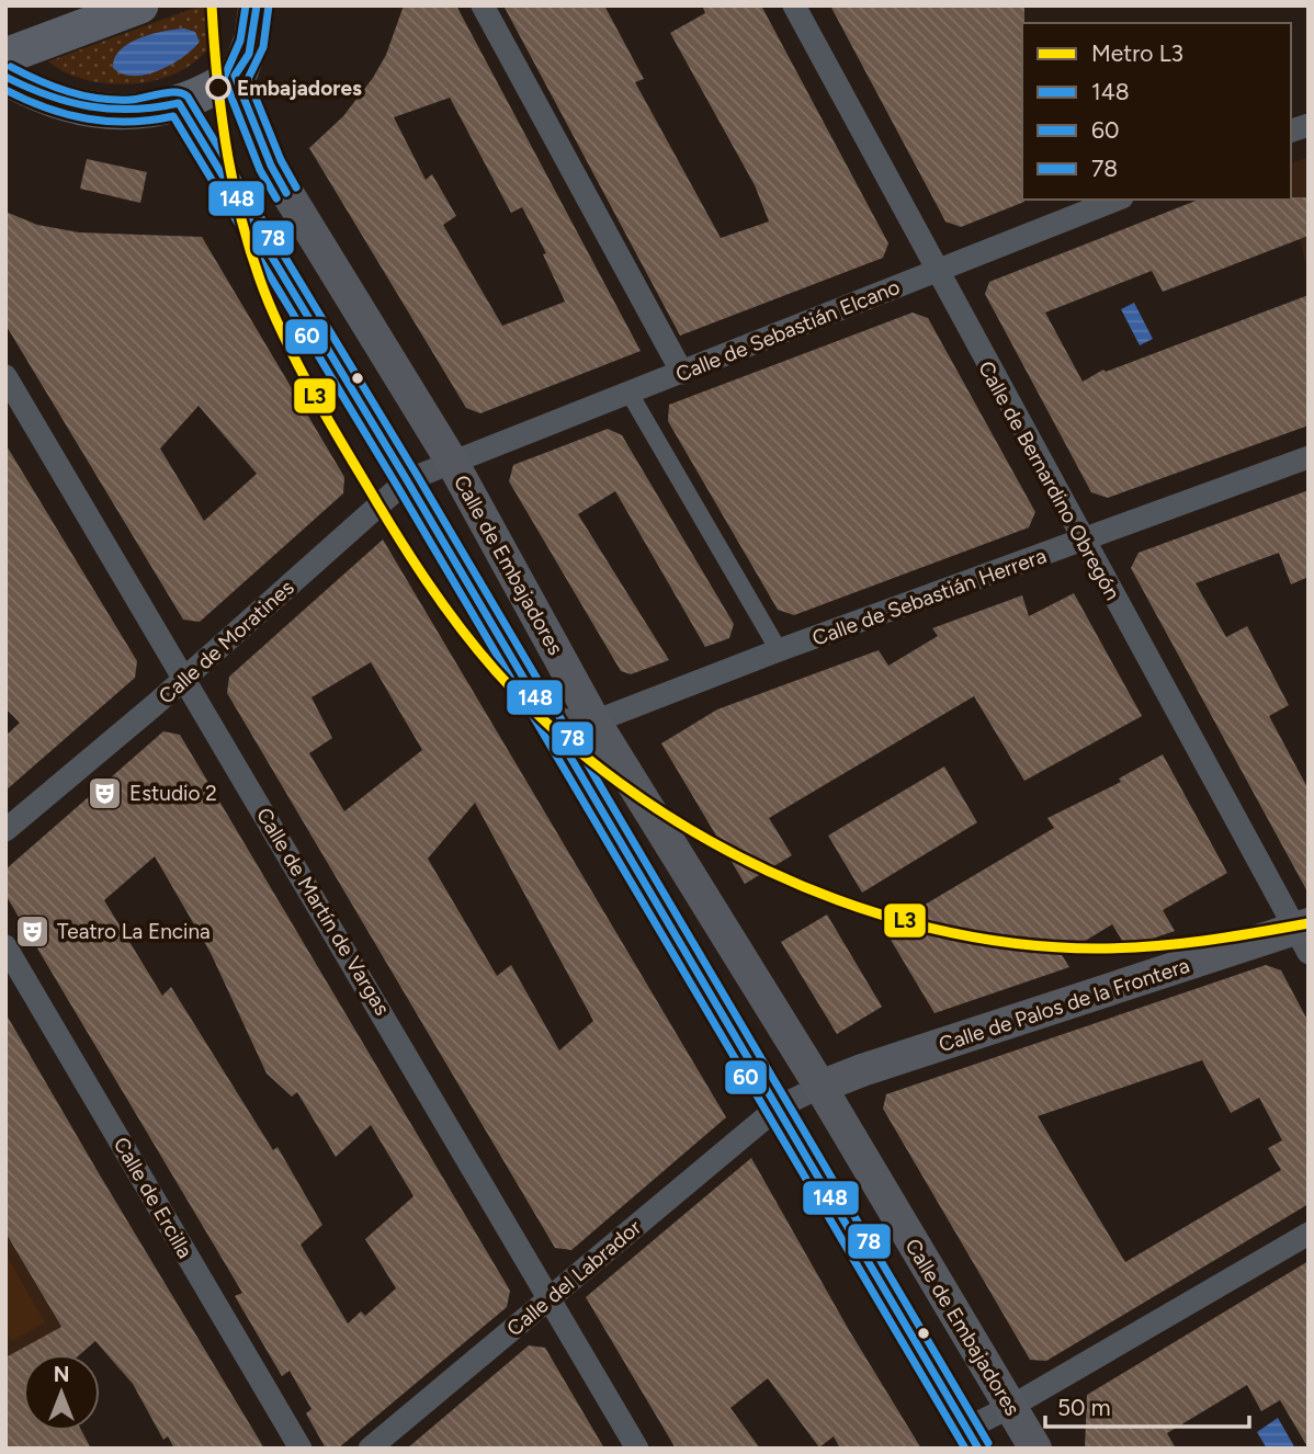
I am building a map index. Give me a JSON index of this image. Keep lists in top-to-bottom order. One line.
{"streets":{"main road":["Calle de Embajadores","Calle de Palos de la Frontera"],"street":["Calle de Sebastián Elcano","Calle de Bernardino Obregón","Calle de Sebastián Herrera","Calle de Moratines","Calle de Martín de Vargas","Calle de Ercilla","Calle del Labrador"]},"crossings":[["Calle de Sebastián Elcano","Calle de Bernardino Obregón"],["Calle de Sebastián Elcano","Calle de Embajadores"],["Calle de Sebastián Elcano","Calle de Moratines"],["Calle de Bernardino Obregón","Calle de Sebastián Herrera"],["Calle de Bernardino Obregón","Calle de Palos de la Frontera"],["Calle de Embajadores","Calle de Sebastián Herrera"],["Calle de Embajadores","Calle de Moratines"],["Calle de Embajadores","Calle de Palos de la Frontera"],["Calle de Embajadores","Calle del Labrador"],["Calle de Moratines","Calle de Martín de Vargas"],["Calle de Martín de Vargas","Calle del Labrador"]],"places":{"other":["Embajadores"],"theatre":["Estudio 2","Teatro La Encina"]},"lines":["metro line L3","transit line 148","transit line 60","transit line 78"],"legend":["Metro L3","148","60","78"],"scale_bar":"50 m","north":"top"}
